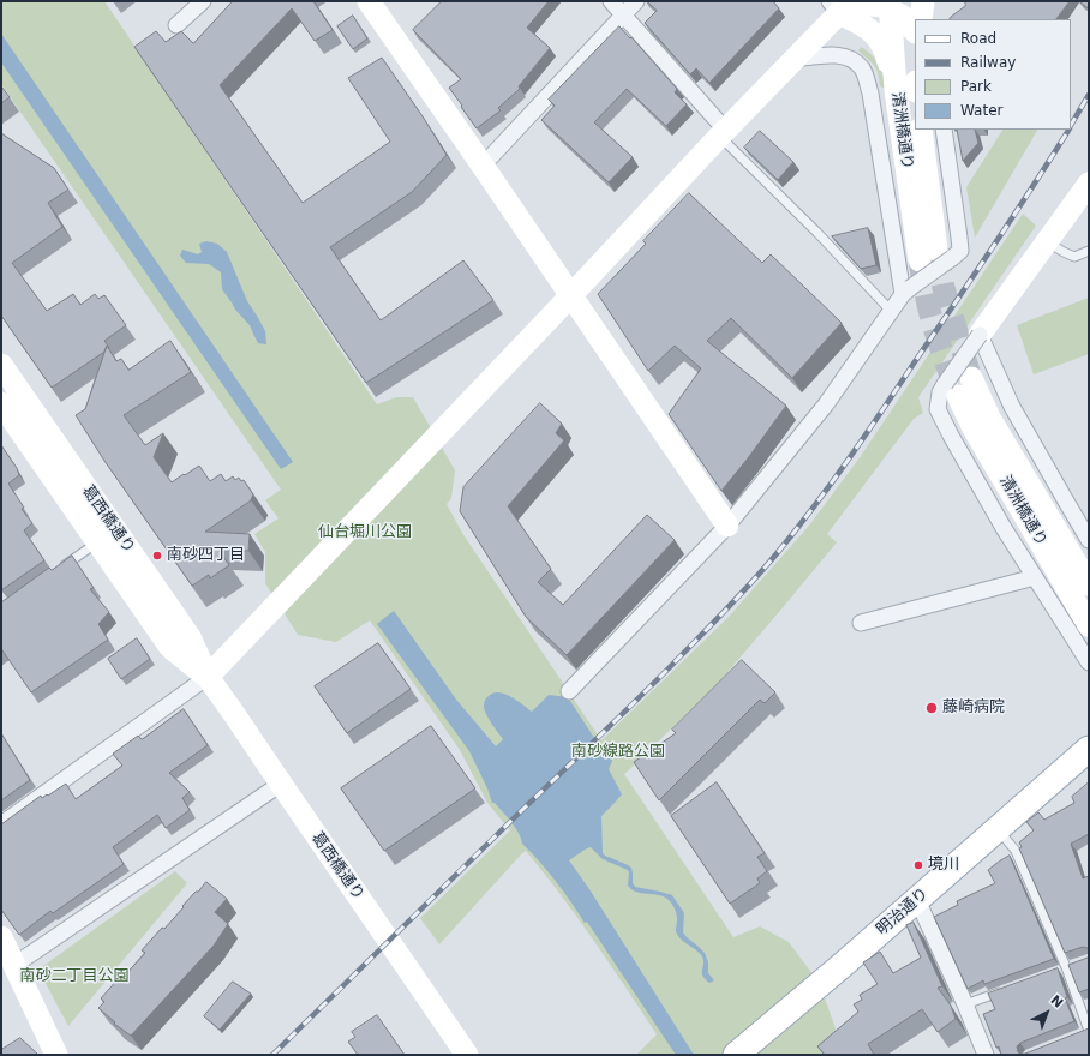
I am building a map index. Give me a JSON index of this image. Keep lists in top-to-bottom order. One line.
{"streets":{"main road":["清洲橋通り","葛西橋通り","明治通り"]},"parks":["仙台堀川公園","南砂線路公園","南砂二丁目公園"],"places":["南砂四丁目","藤崎病院","境川"],"legend":["Road","Railway","Park","Water"],"north":"top right"}
